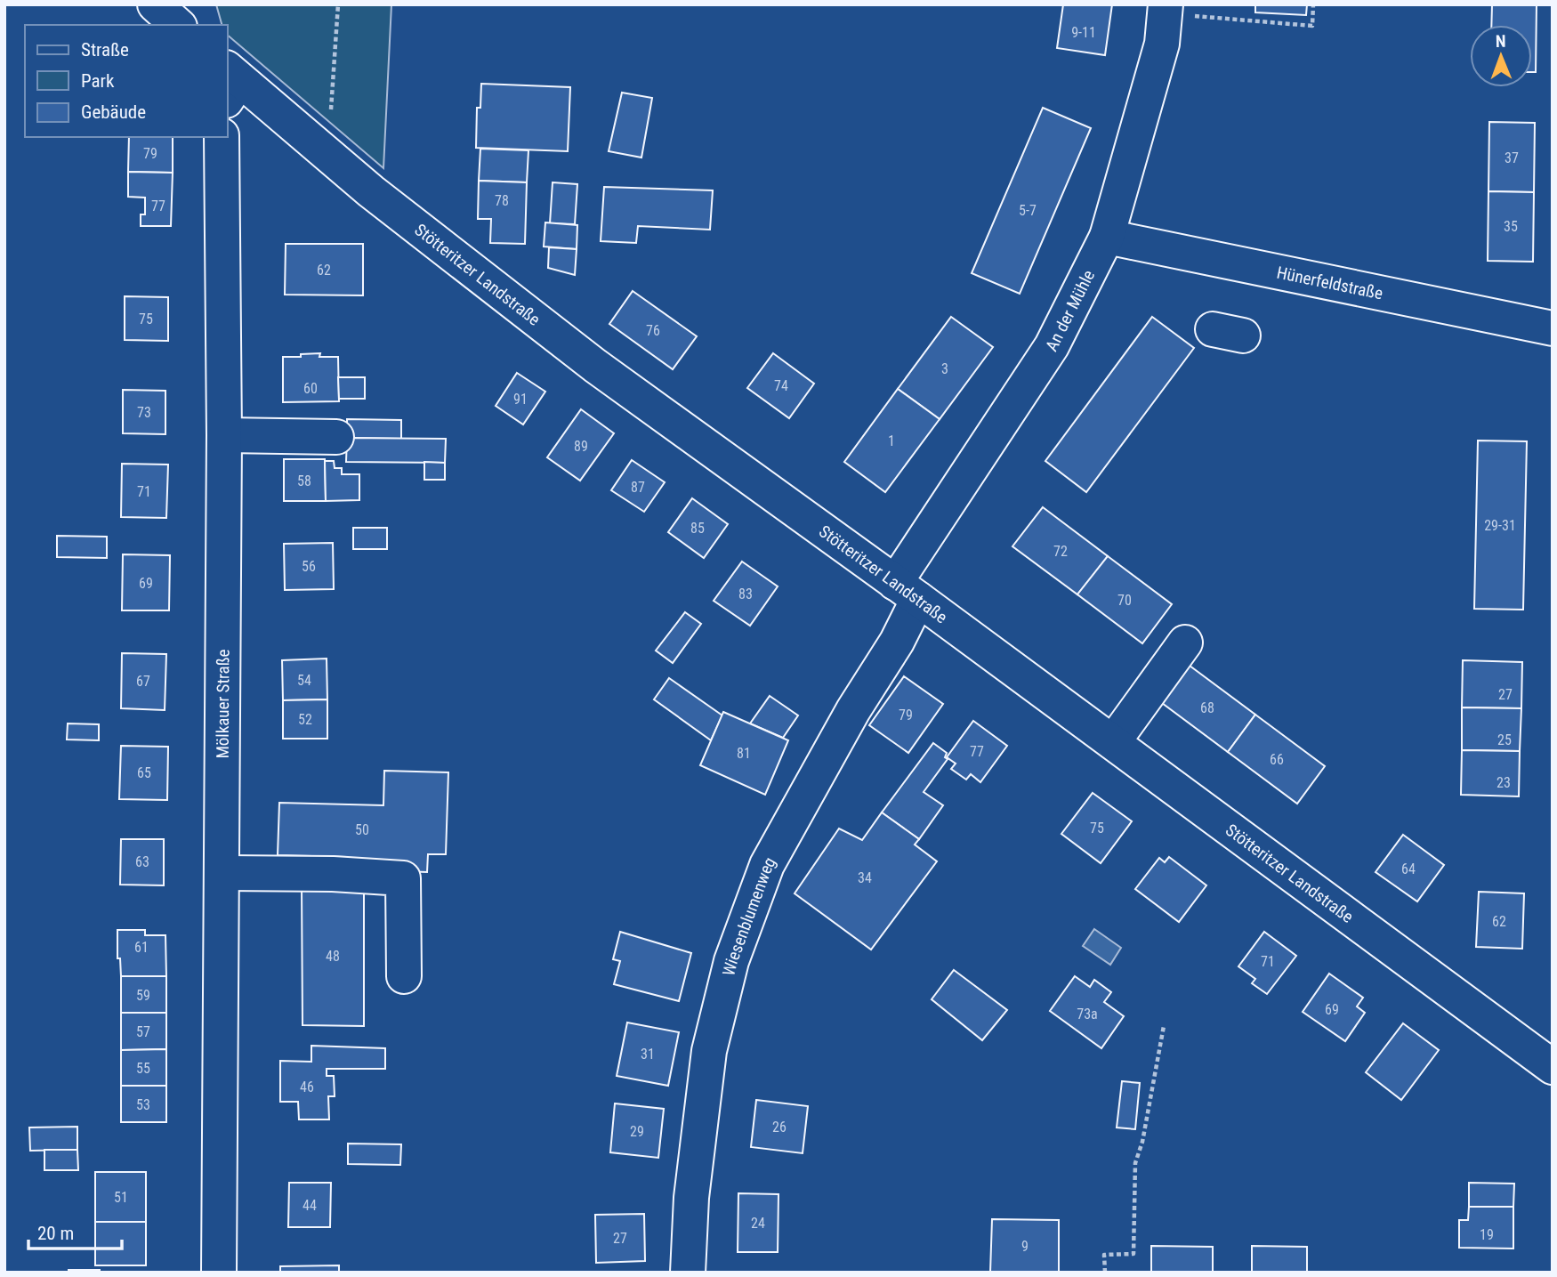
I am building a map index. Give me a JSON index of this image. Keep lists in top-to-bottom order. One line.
{"streets":{"street":["Stötteritzer Landstraße","Hünerfeldstraße","An der Mühle","Mölkauer Straße","Wiesenblumenweg"]},"crossings":[["Stötteritzer Landstraße","An der Mühle"],["Stötteritzer Landstraße","Wiesenblumenweg"],["Hünerfeldstraße","An der Mühle"],["An der Mühle","Wiesenblumenweg"]],"house_numbers":["9-11","79","37","78","77","5-7","35","62","75","76","3","74","60","91","73","1","89","58","87","71","29-31","85","72","56","69","83","70","54","67","27","68","79","52","25","77","81","66","65","23","75","50","63","64","34","62","61","48","71","59","69","73a","57","31","55","46","53","26","29","51","44","24","19","27","9"],"legend":["Straße","Park","Gebäude"],"scale_bar":"20 m","north":"top"}
